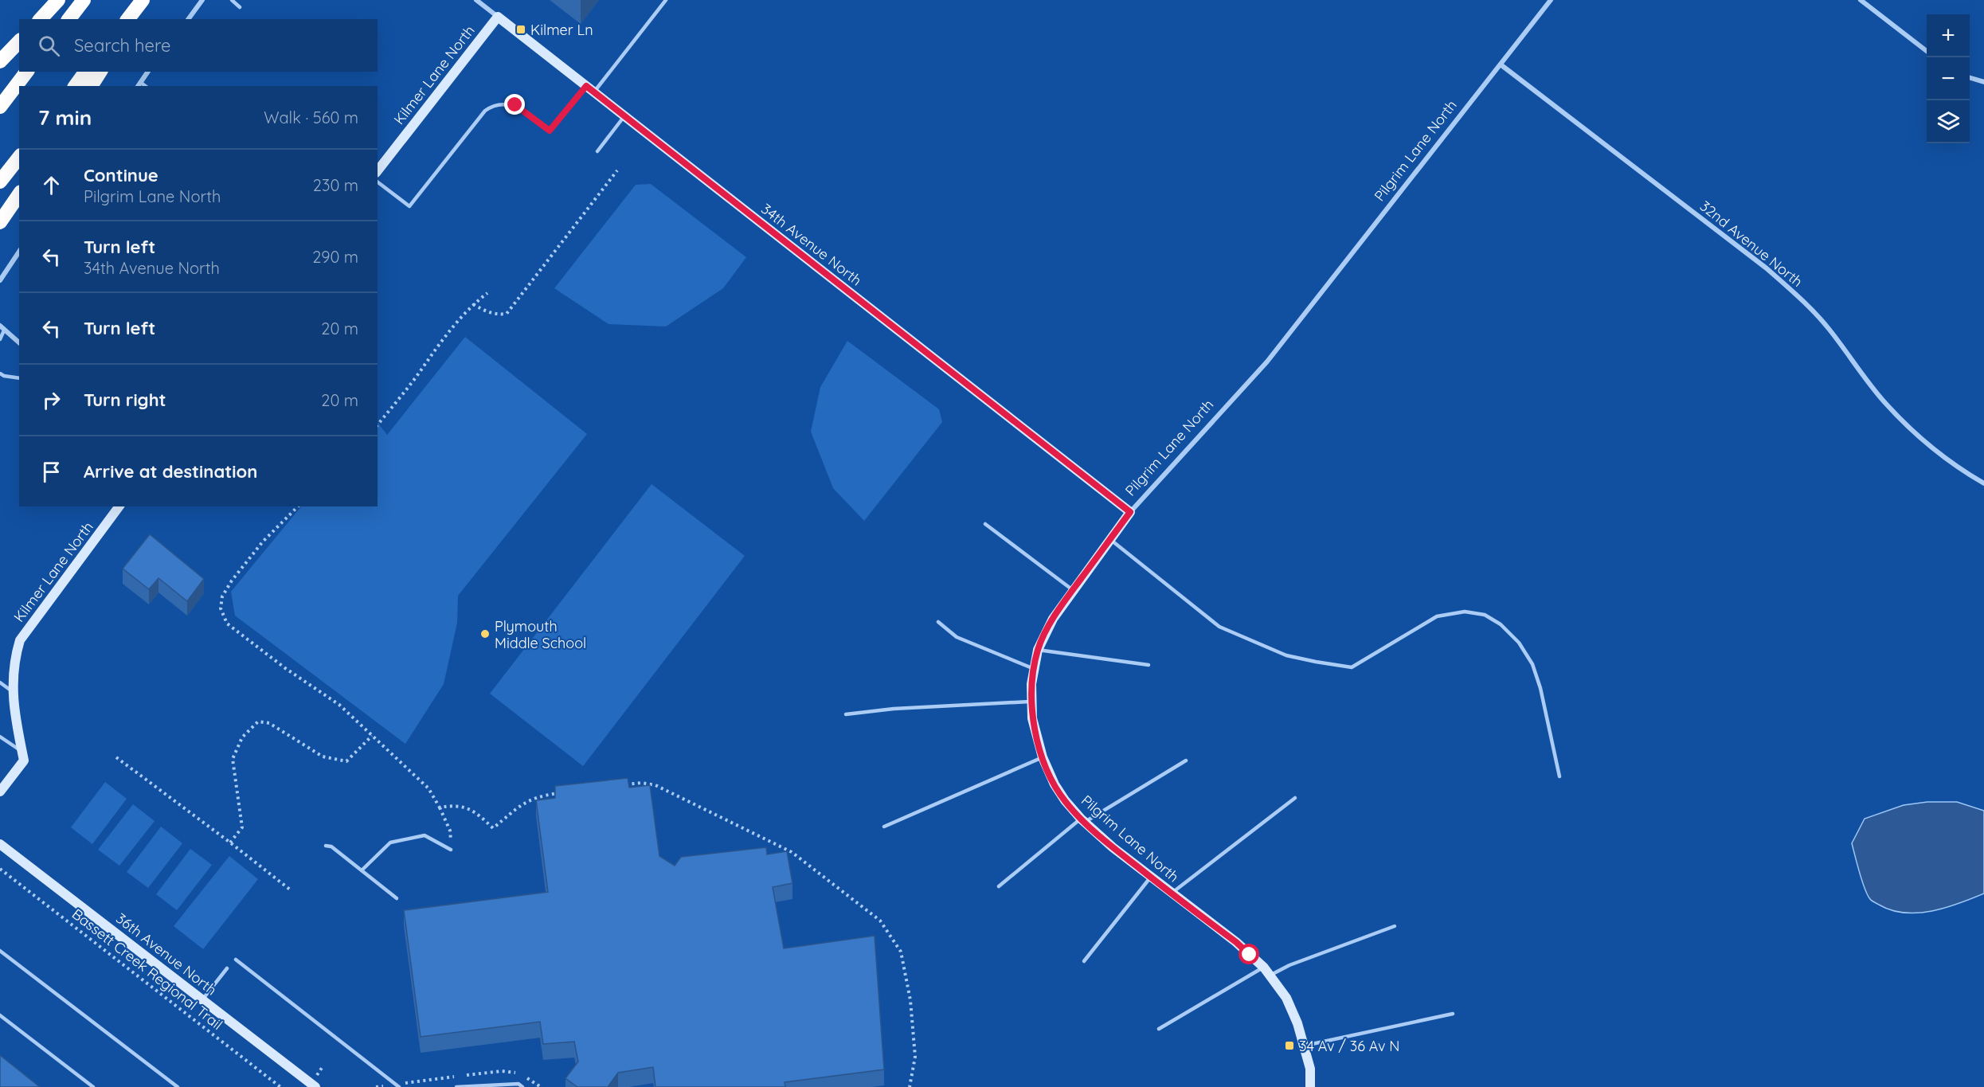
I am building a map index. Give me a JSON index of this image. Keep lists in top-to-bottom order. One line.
{"streets":{"street":["Kilmer Lane North","Pilgrim Lane North","32nd Avenue North","34th Avenue North","36th Avenue North"],"path":["Bassett Creek Regional Trail"]},"crossings":[["Kilmer Lane North","34th Avenue North"],["Pilgrim Lane North","32nd Avenue North"],["Pilgrim Lane North","34th Avenue North"]],"places":{"transit":["Kilmer Ln","34 Av / 36 Av N"],"other":["Plymouth Middle School"]},"page":{"map_buttons":["+","−"],"search":"Search here","heading":["7 min","Walk · 560 m"],"list":[["Continue","Pilgrim Lane North","230 m"],["Turn left","34th Avenue North","290 m"],["Turn left","20 m"],["Turn right","20 m"],"Arrive at destination"]}}
